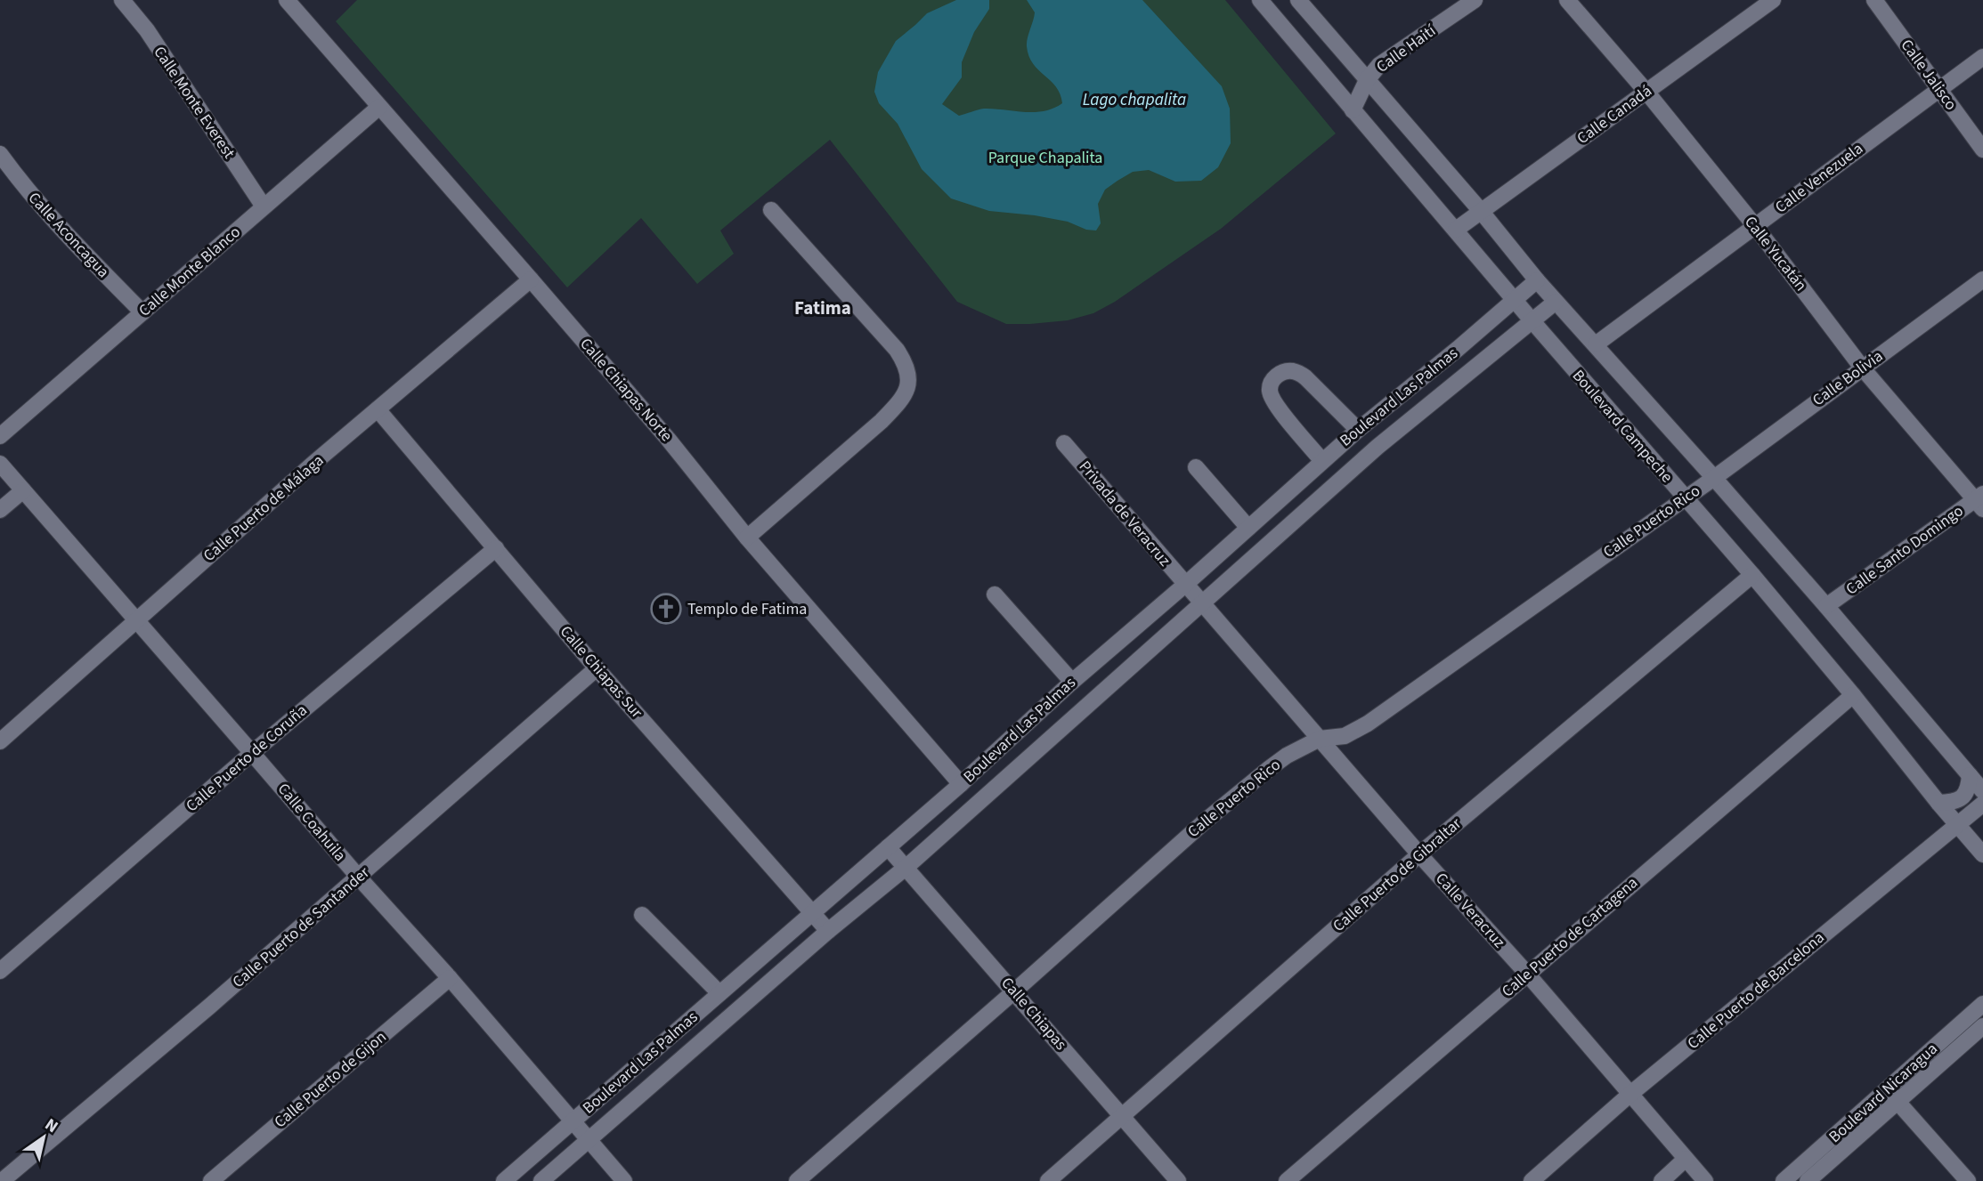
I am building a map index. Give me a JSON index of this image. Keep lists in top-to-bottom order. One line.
{"streets":{"street":["Calle Haití","Calle Jalisco","Calle Monte Everest","Calle Canadá","Calle Venezuela","Calle Aconcagua","Calle Yucatán","Calle Monte Blanco","Calle Bolivia","Calle Chiapas Norte","Boulevard Las Palmas","Boulevard Campeche","Calle Puerto de Málaga","Privada de Veracruz","Calle Puerto Rico","Calle Santo Domingo","Calle Chiapas Sur","Calle Puerto de Coruña","Calle Coahuila","Calle Puerto de Gibraltar","Calle Veracruz","Calle Puerto de Santander","Calle Puerto de Cartagena","Calle Puerto de Barcelona","Calle Chiapas","Calle Puerto de Gijon","Boulevard Nicaragua"]},"crossings":[["Calle Haití","Boulevard Campeche"],["Calle Jalisco","Calle Venezuela"],["Calle Monte Everest","Calle Monte Blanco"],["Calle Canadá","Calle Yucatán"],["Calle Canadá","Boulevard Campeche"],["Calle Venezuela","Calle Yucatán"],["Calle Aconcagua","Calle Monte Blanco"],["Calle Yucatán","Calle Bolivia"],["Calle Yucatán","Calle Santo Domingo"],["Calle Monte Blanco","Calle Chiapas Norte"],["Calle Bolivia","Calle Puerto Rico"],["Calle Chiapas Norte","Boulevard Las Palmas"],["Calle Chiapas Norte","Calle Puerto de Málaga"],["Boulevard Las Palmas","Boulevard Campeche"],["Boulevard Las Palmas","Privada de Veracruz"],["Boulevard Las Palmas","Calle Chiapas Sur"],["Boulevard Las Palmas","Calle Coahuila"],["Boulevard Las Palmas","Calle Veracruz"],["Boulevard Las Palmas","Calle Chiapas"],["Boulevard Campeche","Calle Puerto Rico"],["Boulevard Campeche","Calle Puerto de Gibraltar"],["Boulevard Campeche","Calle Puerto de Cartagena"],["Boulevard Campeche","Calle Puerto de Barcelona"],["Calle Puerto de Málaga","Calle Chiapas Sur"],["Calle Puerto de Málaga","Calle Coahuila"],["Privada de Veracruz","Calle Veracruz"],["Calle Puerto Rico","Calle Veracruz"],["Calle Puerto Rico","Calle Chiapas"],["Calle Chiapas Sur","Calle Puerto de Coruña"],["Calle Chiapas Sur","Calle Puerto de Santander"],["Calle Puerto de Coruña","Calle Coahuila"],["Calle Coahuila","Calle Puerto de Santander"],["Calle Coahuila","Calle Puerto de Gijon"],["Calle Puerto de Gibraltar","Calle Veracruz"],["Calle Puerto de Gibraltar","Calle Chiapas"],["Calle Veracruz","Calle Puerto de Cartagena"],["Calle Veracruz","Calle Puerto de Barcelona"]],"districts":["Fatima"],"water":["Lago chapalita"],"parks":["Parque Chapalita"],"places":{"church":["Templo de Fatima"]},"north":"top right"}
